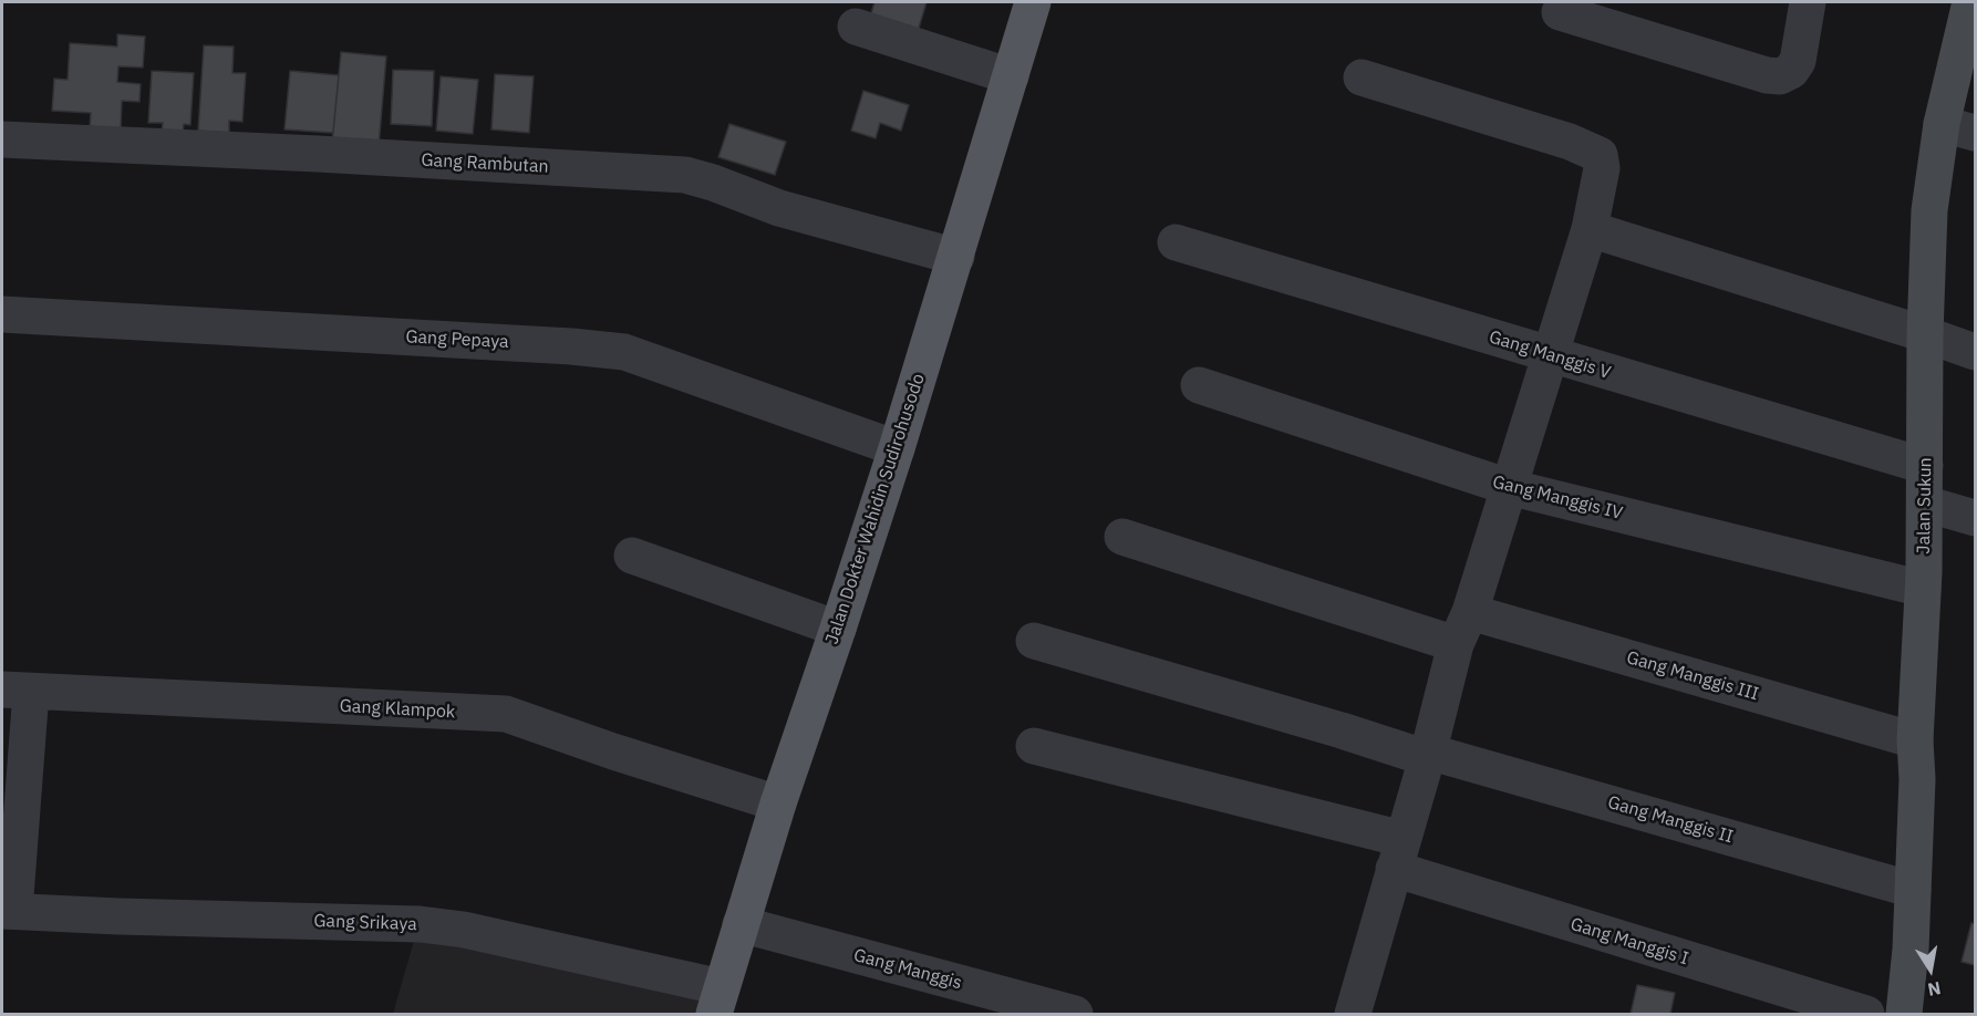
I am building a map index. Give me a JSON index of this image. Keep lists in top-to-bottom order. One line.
{"streets":{"main road":["Jalan Dokter Wahidin Sudirohusodo"],"street":["Gang Rambutan","Gang Pepaya","Gang Manggis V","Gang Manggis IV","Jalan Sukun","Gang Manggis III","Gang Klampok","Gang Manggis II","Gang Srikaya","Gang Manggis I","Gang Manggis"]},"crossings":[["Gang Rambutan","Jalan Dokter Wahidin Sudirohusodo"],["Gang Pepaya","Jalan Dokter Wahidin Sudirohusodo"],["Gang Manggis V","Jalan Sukun"],["Gang Manggis IV","Jalan Sukun"],["Jalan Sukun","Gang Manggis III"],["Jalan Sukun","Gang Manggis II"],["Jalan Dokter Wahidin Sudirohusodo","Gang Klampok"],["Jalan Dokter Wahidin Sudirohusodo","Gang Srikaya"],["Jalan Dokter Wahidin Sudirohusodo","Gang Manggis"]],"north":"bottom"}
